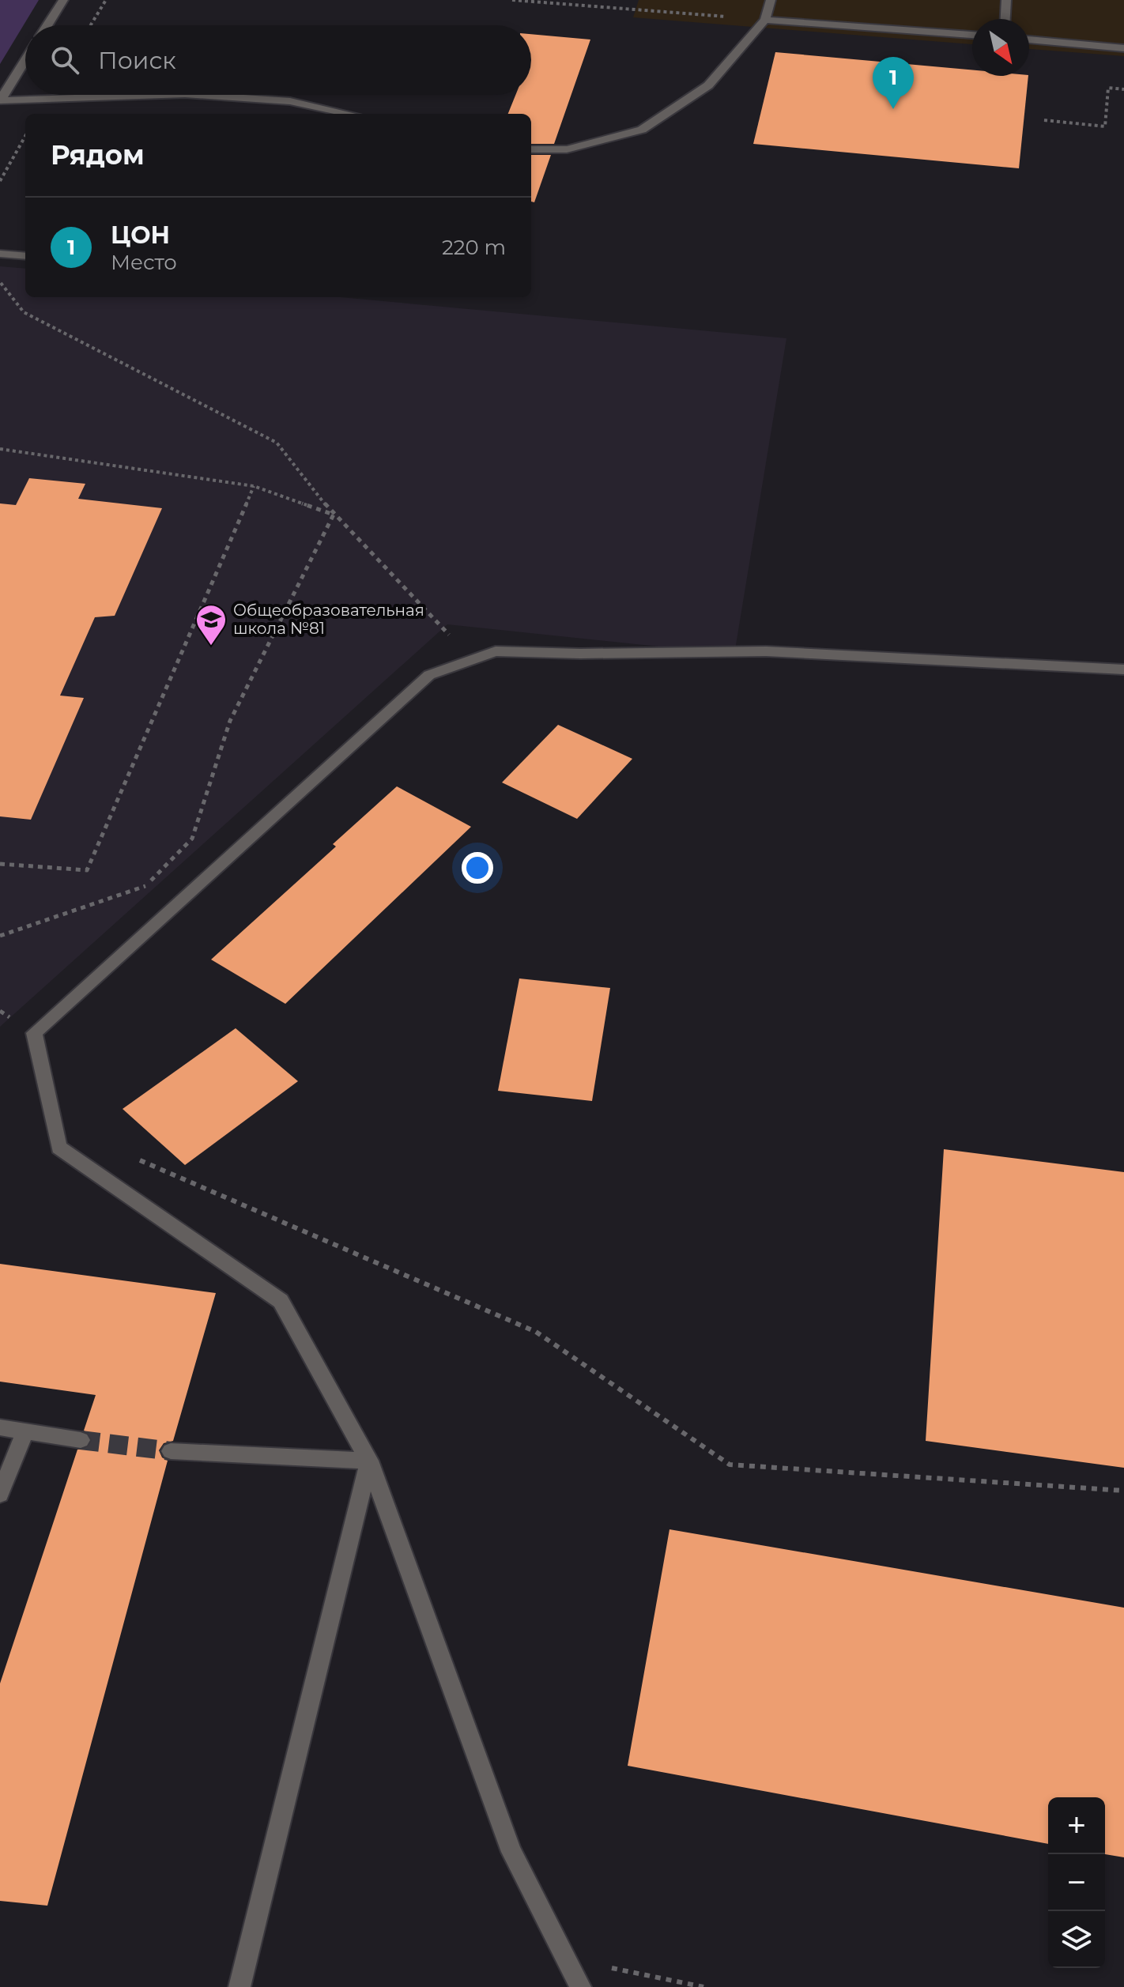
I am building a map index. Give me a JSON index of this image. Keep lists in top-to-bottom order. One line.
{"places":{"school or university":["Общеобразовательная школа №81"]},"north":"bottom right","page":{"search":"Поиск","pins":"1","heading":"Рядом","list":[{"mark":"1","name":"ЦОН","note":"Место","value":"220 m"}],"map_buttons":["+","−"]}}
